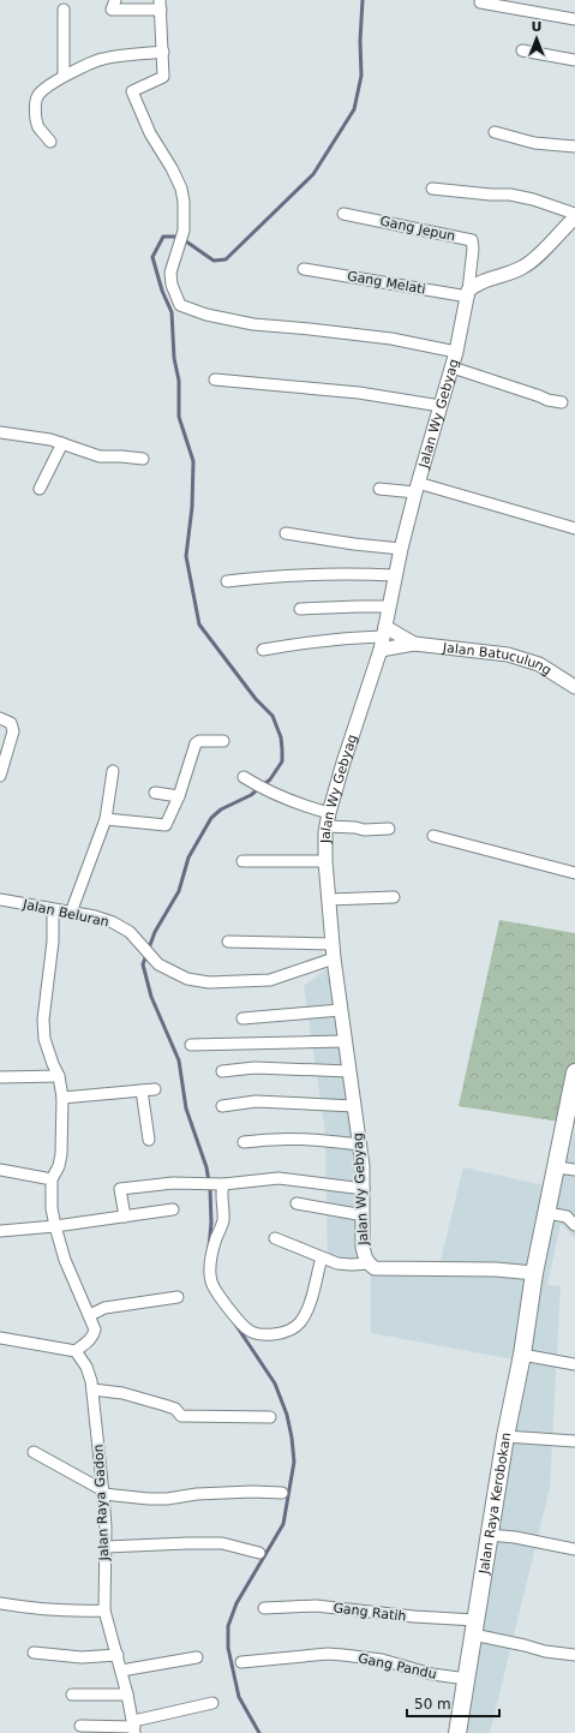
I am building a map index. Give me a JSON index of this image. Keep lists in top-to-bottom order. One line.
{"streets":{"main road":["Jalan Raya Kerobokan"],"street":["Gang Jepun","Gang Melati","Jalan Wy Gebyag","Jalan Batuculung","Jalan Beluran","Jalan Raya Gadon","Gang Ratih","Gang Pandu"]},"crossings":[["Gang Jepun","Gang Melati"],["Gang Jepun","Jalan Wy Gebyag"],["Gang Melati","Jalan Wy Gebyag"],["Jalan Wy Gebyag","Jalan Batuculung"],["Jalan Wy Gebyag","Jalan Beluran"],["Jalan Wy Gebyag","Jalan Raya Kerobokan"],["Jalan Raya Kerobokan","Gang Ratih"],["Jalan Raya Kerobokan","Gang Pandu"]],"scale_bar":"50 m","north":"top"}
